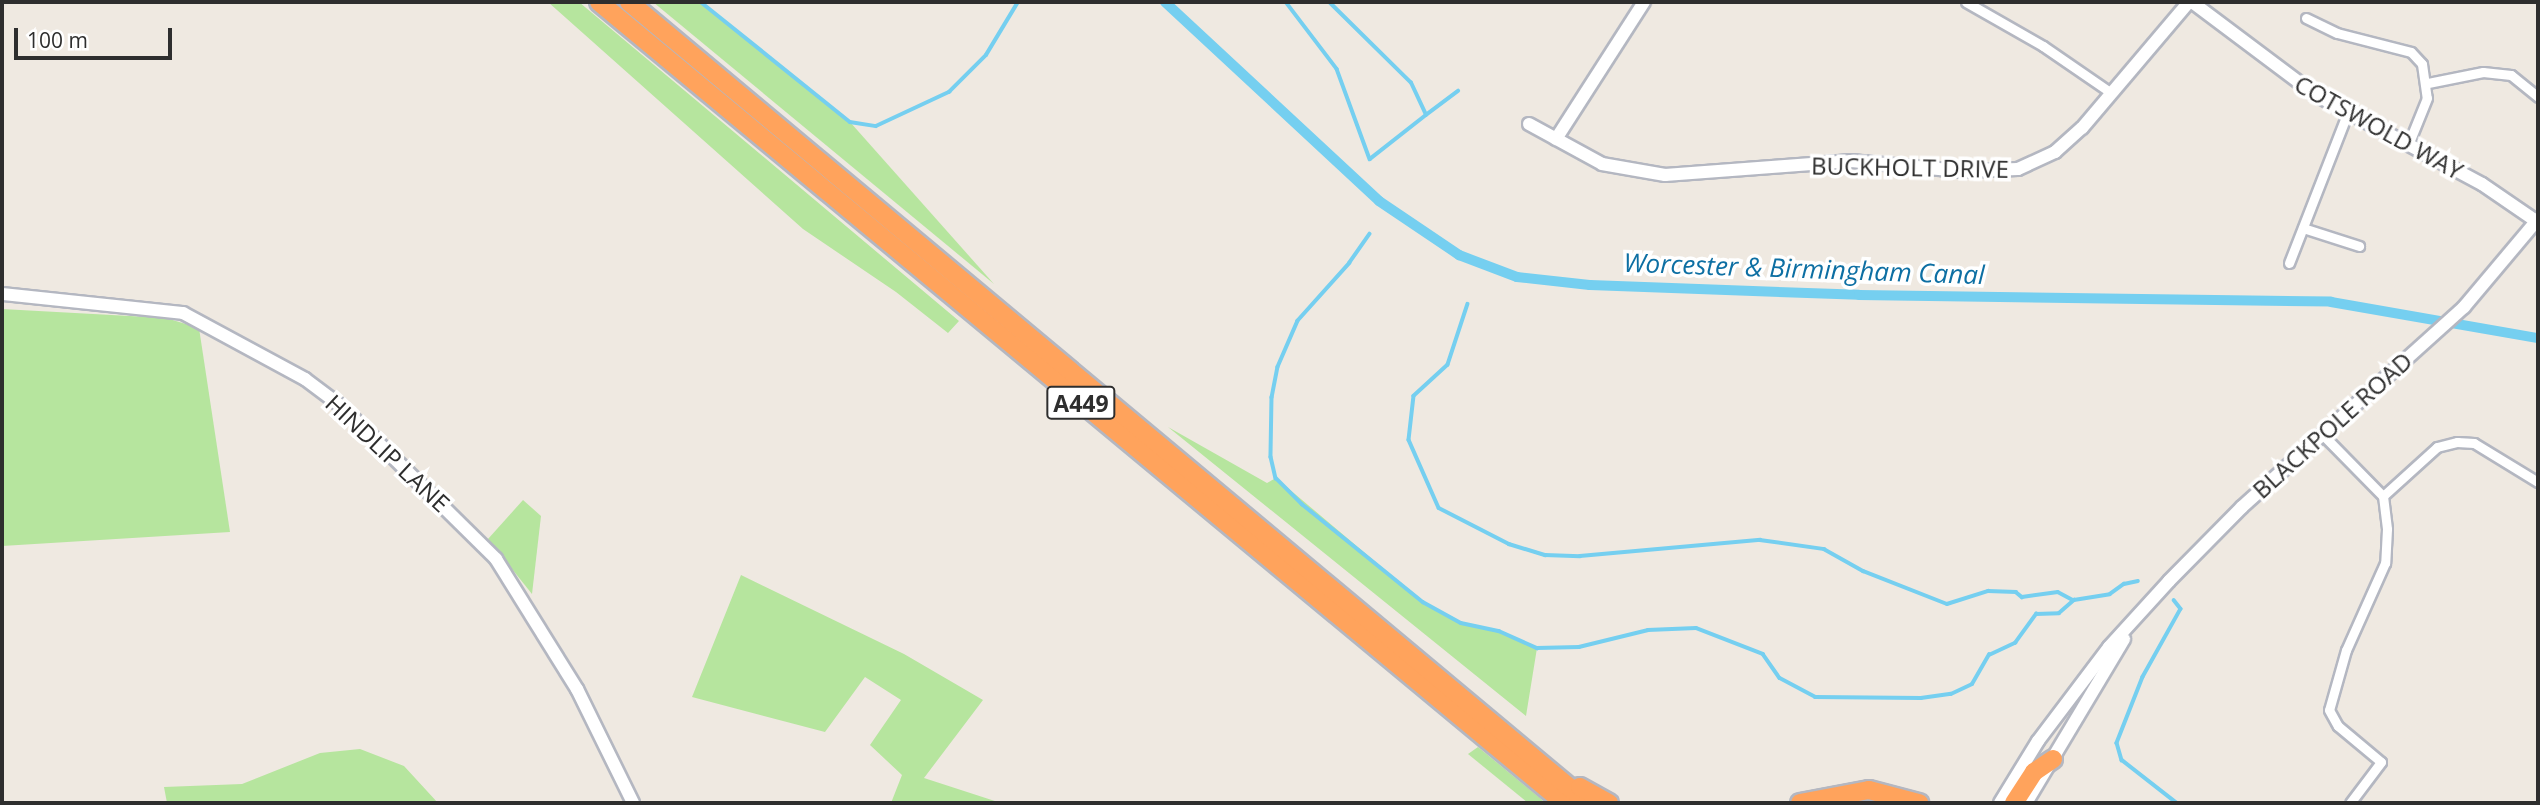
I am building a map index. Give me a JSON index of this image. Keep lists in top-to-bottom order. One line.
{"streets":{"highway":["A449"],"street":["COTSWOLD WAY","BUCKHOLT DRIVE","BLACKPOLE ROAD","HINDLIP LANE"]},"crossings":[["COTSWOLD WAY","BUCKHOLT DRIVE"],["COTSWOLD WAY","BLACKPOLE ROAD"]],"water":["Worcester & Birmingham Canal"],"scale_bar":"100 m"}
